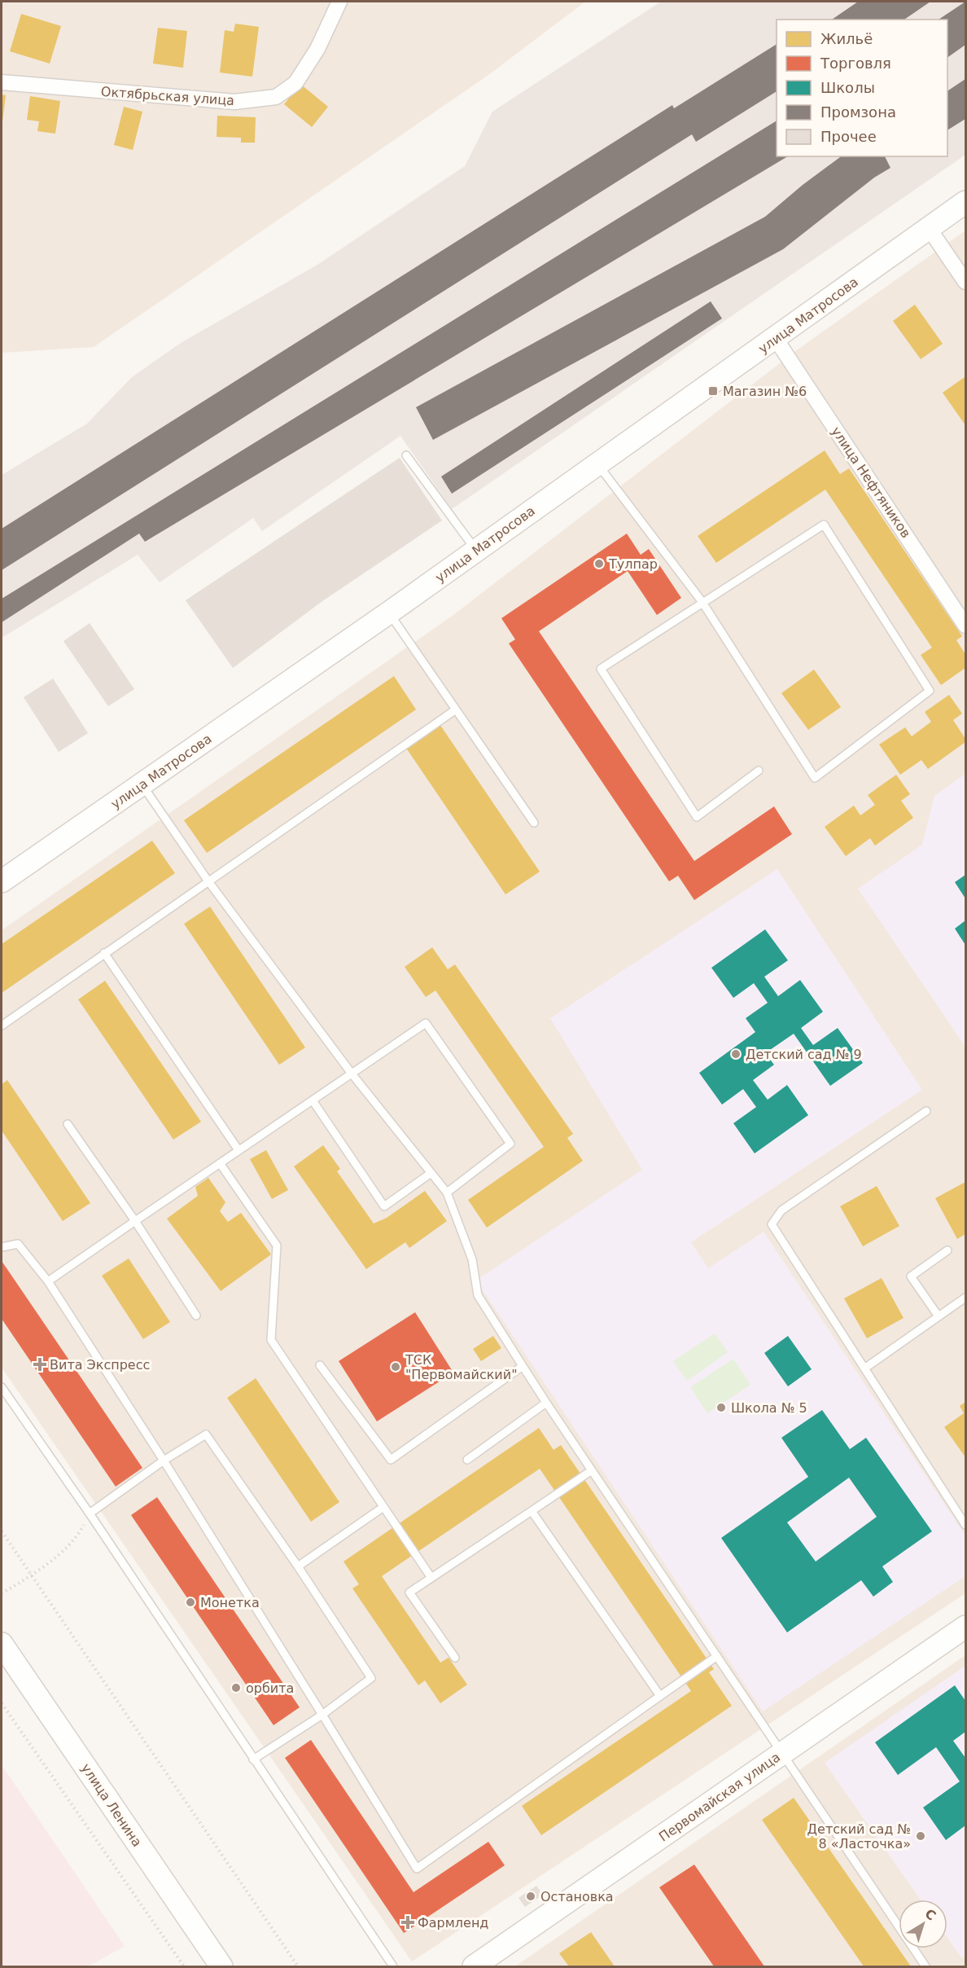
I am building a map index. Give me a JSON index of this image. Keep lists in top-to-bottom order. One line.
{"streets":{"street":["Октябрьская улица","улица Матросова","улица Нефтяников","Первомайская улица","улица Ленина"]},"crossings":[["улица Матросова","улица Нефтяников"]],"places":{"transit":["Магазин №6"],"other":["Тулпар","Детский сад № 9","ТСК \"Первомайский\"","Школа № 5","Монетка","орбита","Детский сад № 8 «Ласточка»","Остановка"],"health":["Вита Экспресс","Фармленд"]},"legend":["Жильё","Торговля","Школы","Промзона","Прочее"],"north":"top right"}
